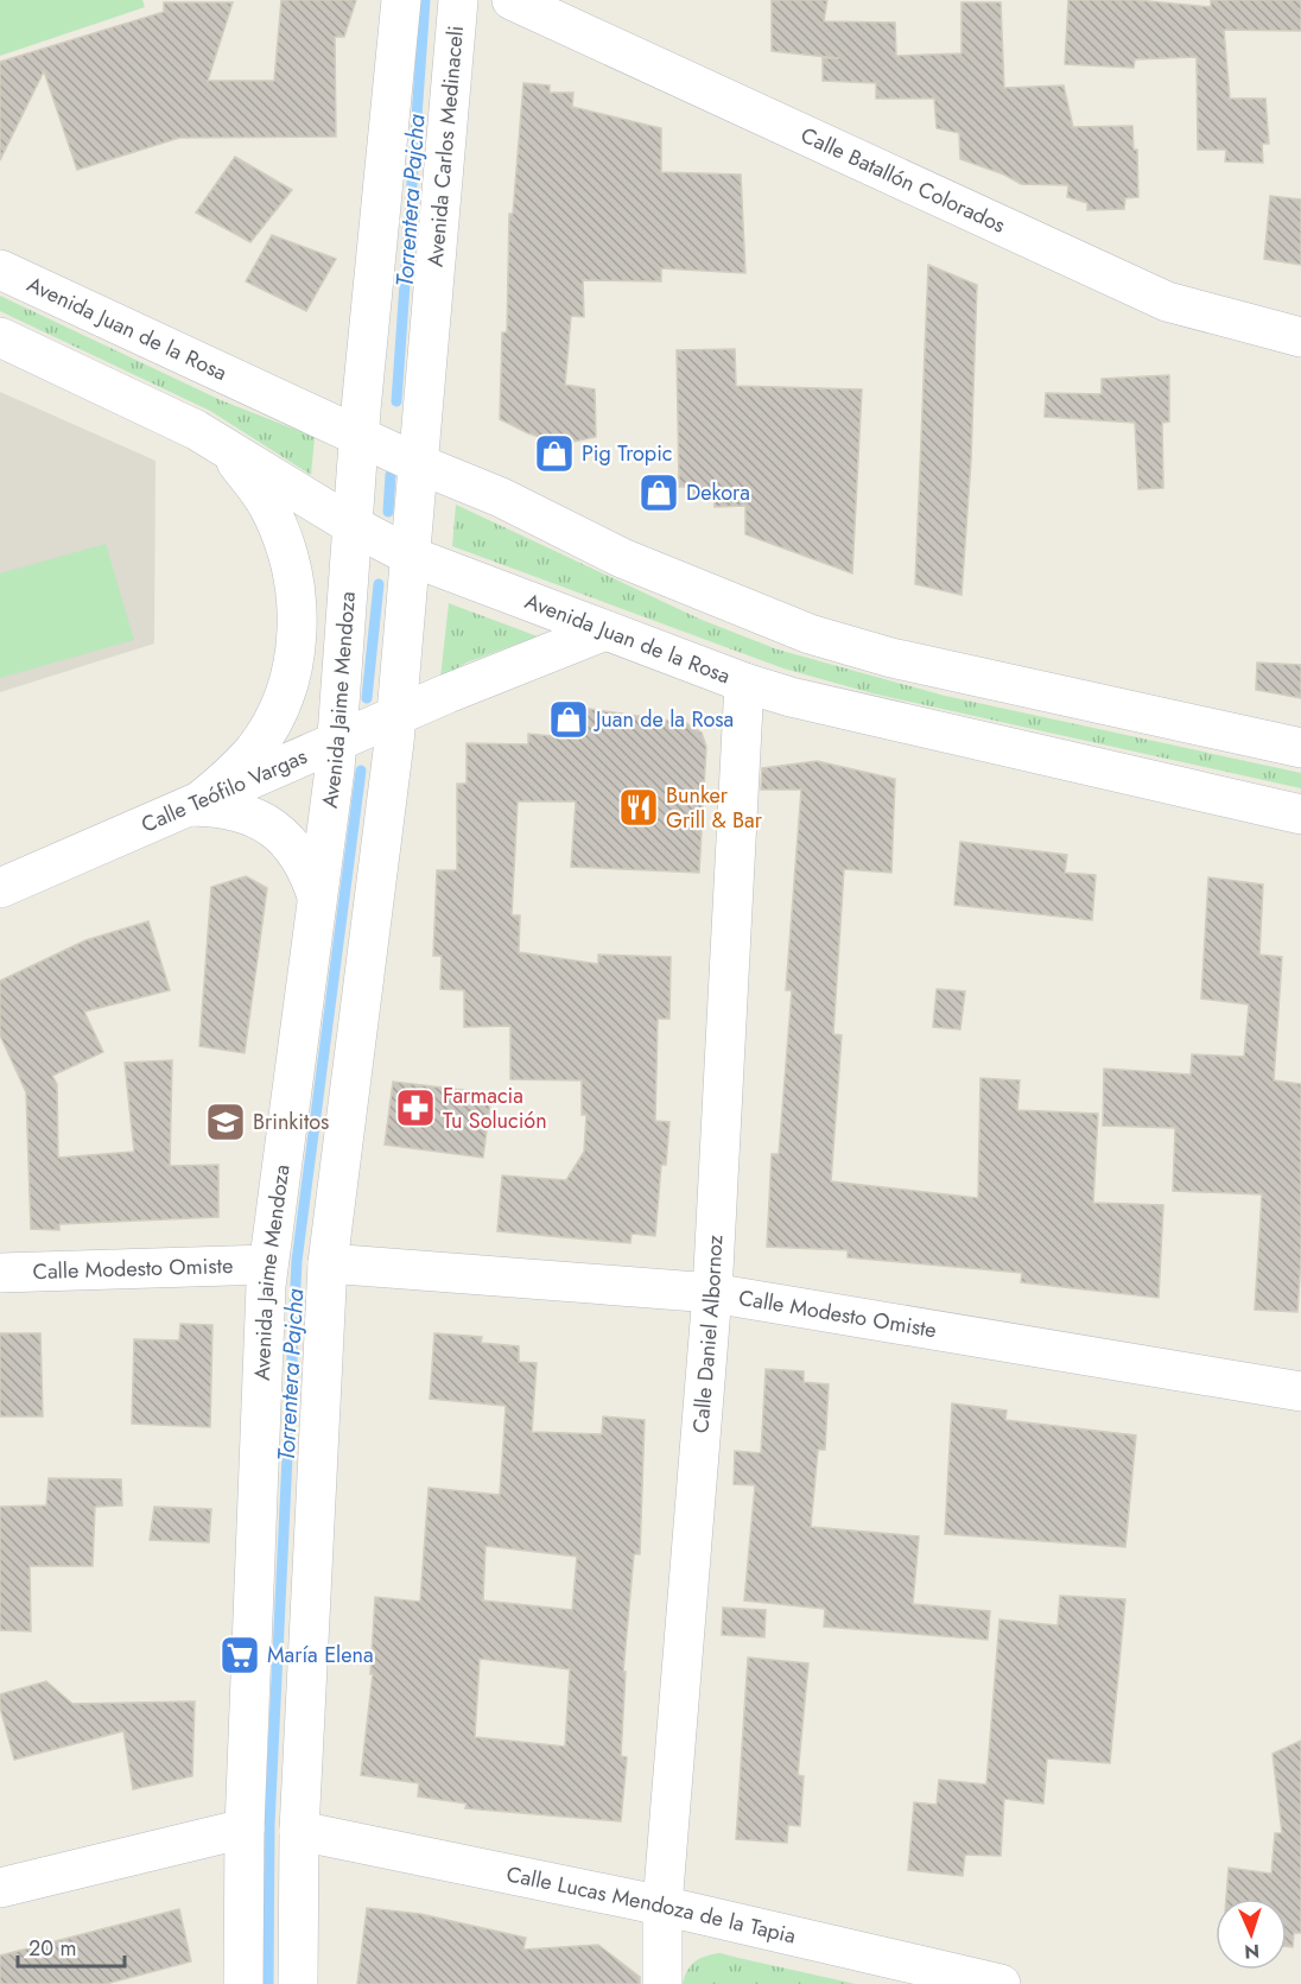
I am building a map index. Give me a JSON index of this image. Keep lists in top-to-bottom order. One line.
{"streets":{"main road":["Avenida Carlos Medinaceli","Calle Batallón Colorados","Avenida Juan de la Rosa","Avenida Jaime Mendoza","Calle Teófilo Vargas","Calle Modesto Omiste","Calle Daniel Albornoz","Calle Lucas Mendoza de la Tapia"]},"crossings":[["Avenida Carlos Medinaceli","Avenida Juan de la Rosa"],["Avenida Juan de la Rosa","Avenida Jaime Mendoza"],["Avenida Juan de la Rosa","Calle Teófilo Vargas"],["Avenida Juan de la Rosa","Calle Daniel Albornoz"],["Avenida Jaime Mendoza","Calle Teófilo Vargas"],["Avenida Jaime Mendoza","Calle Modesto Omiste"],["Calle Modesto Omiste","Calle Daniel Albornoz"],["Calle Daniel Albornoz","Calle Lucas Mendoza de la Tapia"]],"water":["Torrentera Pajcha"],"places":{"shop":["Pig Tropic","Dekora","Juan de la Rosa"],"restaurant":["Bunker Grill & Bar"],"pharmacy":["Farmacia Tu Solución"],"school or university":["Brinkitos"],"supermarket":["María Elena"]},"scale_bar":"20 m","north":"bottom"}
